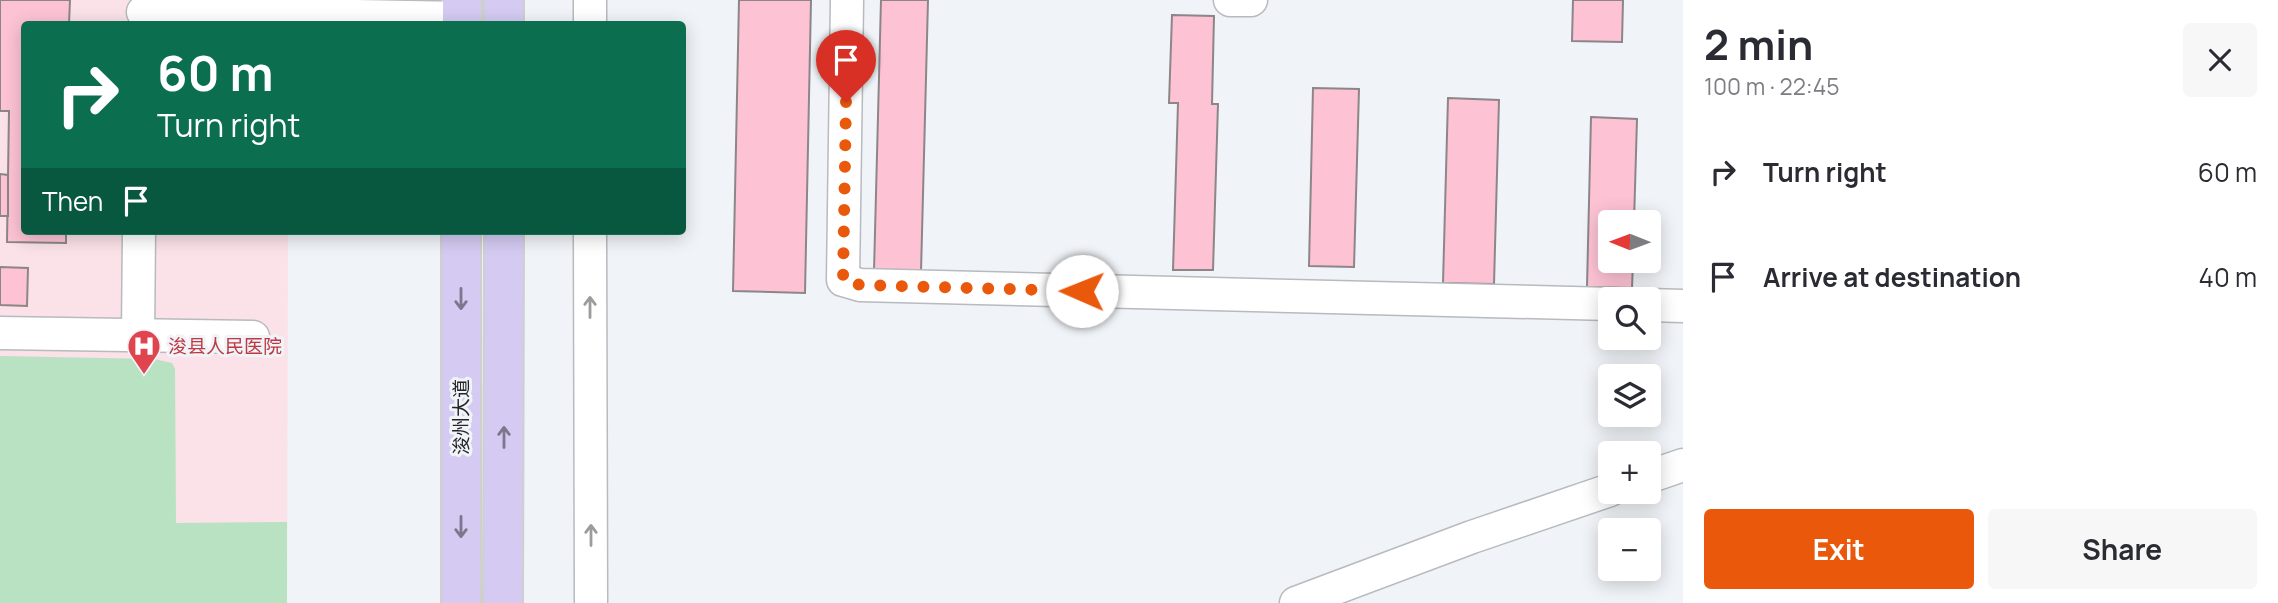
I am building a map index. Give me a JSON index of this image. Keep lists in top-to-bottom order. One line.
{"streets":{"main road":["浚州大道"]},"places":{"hospital":["浚县人民医院"]},"north":"left","page":{"heading":["2 min","100 m · 22:45"],"turn":["60 m","Turn right"],"list":[{"name":"Turn right","value":"60 m"},{"name":"Arrive at destination","value":"40 m"}],"then":"Then","map_buttons":["+","−"],"buttons":["Exit","Share"]}}
